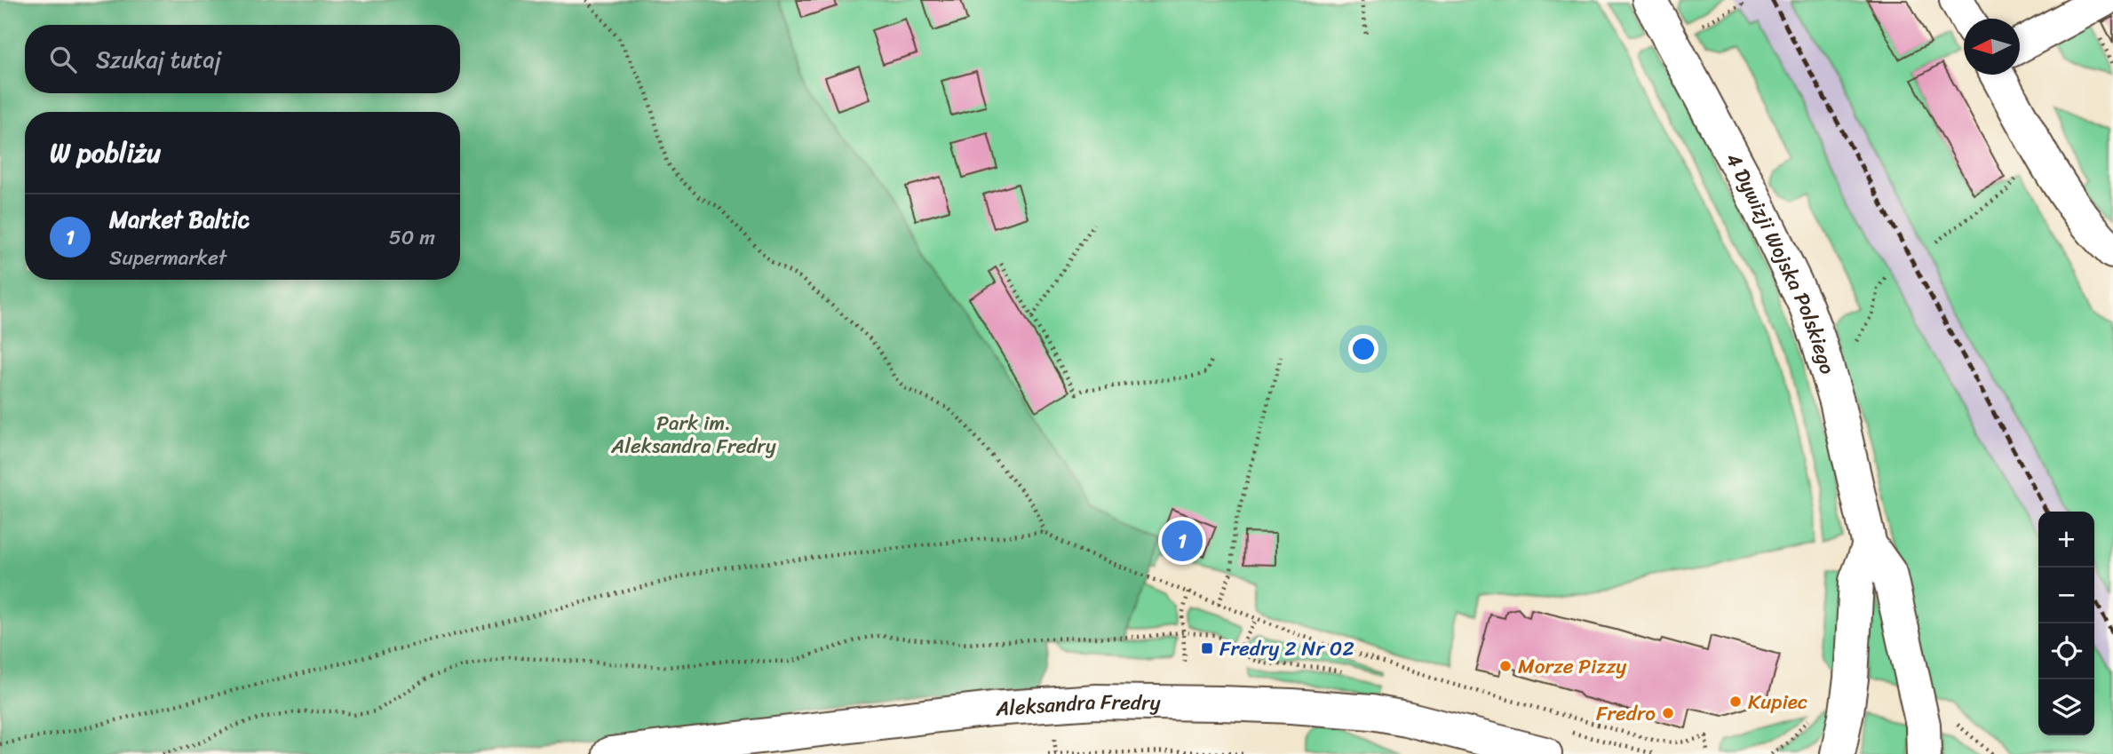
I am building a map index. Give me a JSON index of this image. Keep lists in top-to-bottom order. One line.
{"streets":{"street":["4 Dywizji Wojska Polskiego","Aleksandra Fredry"]},"parks":["Park im. Aleksandra Fredry"],"places":{"transit":["Fredry 2 Nr 02"],"other":["Morze Pizzy","Kupiec","Fredro"]},"north":"left","page":{"search":"Szukaj tutaj","heading":"W pobliżu","list":[{"mark":"1","name":"Market Baltic","note":"Supermarket","value":"50 m"}],"map_buttons":["+","−"],"pins":"1"}}
